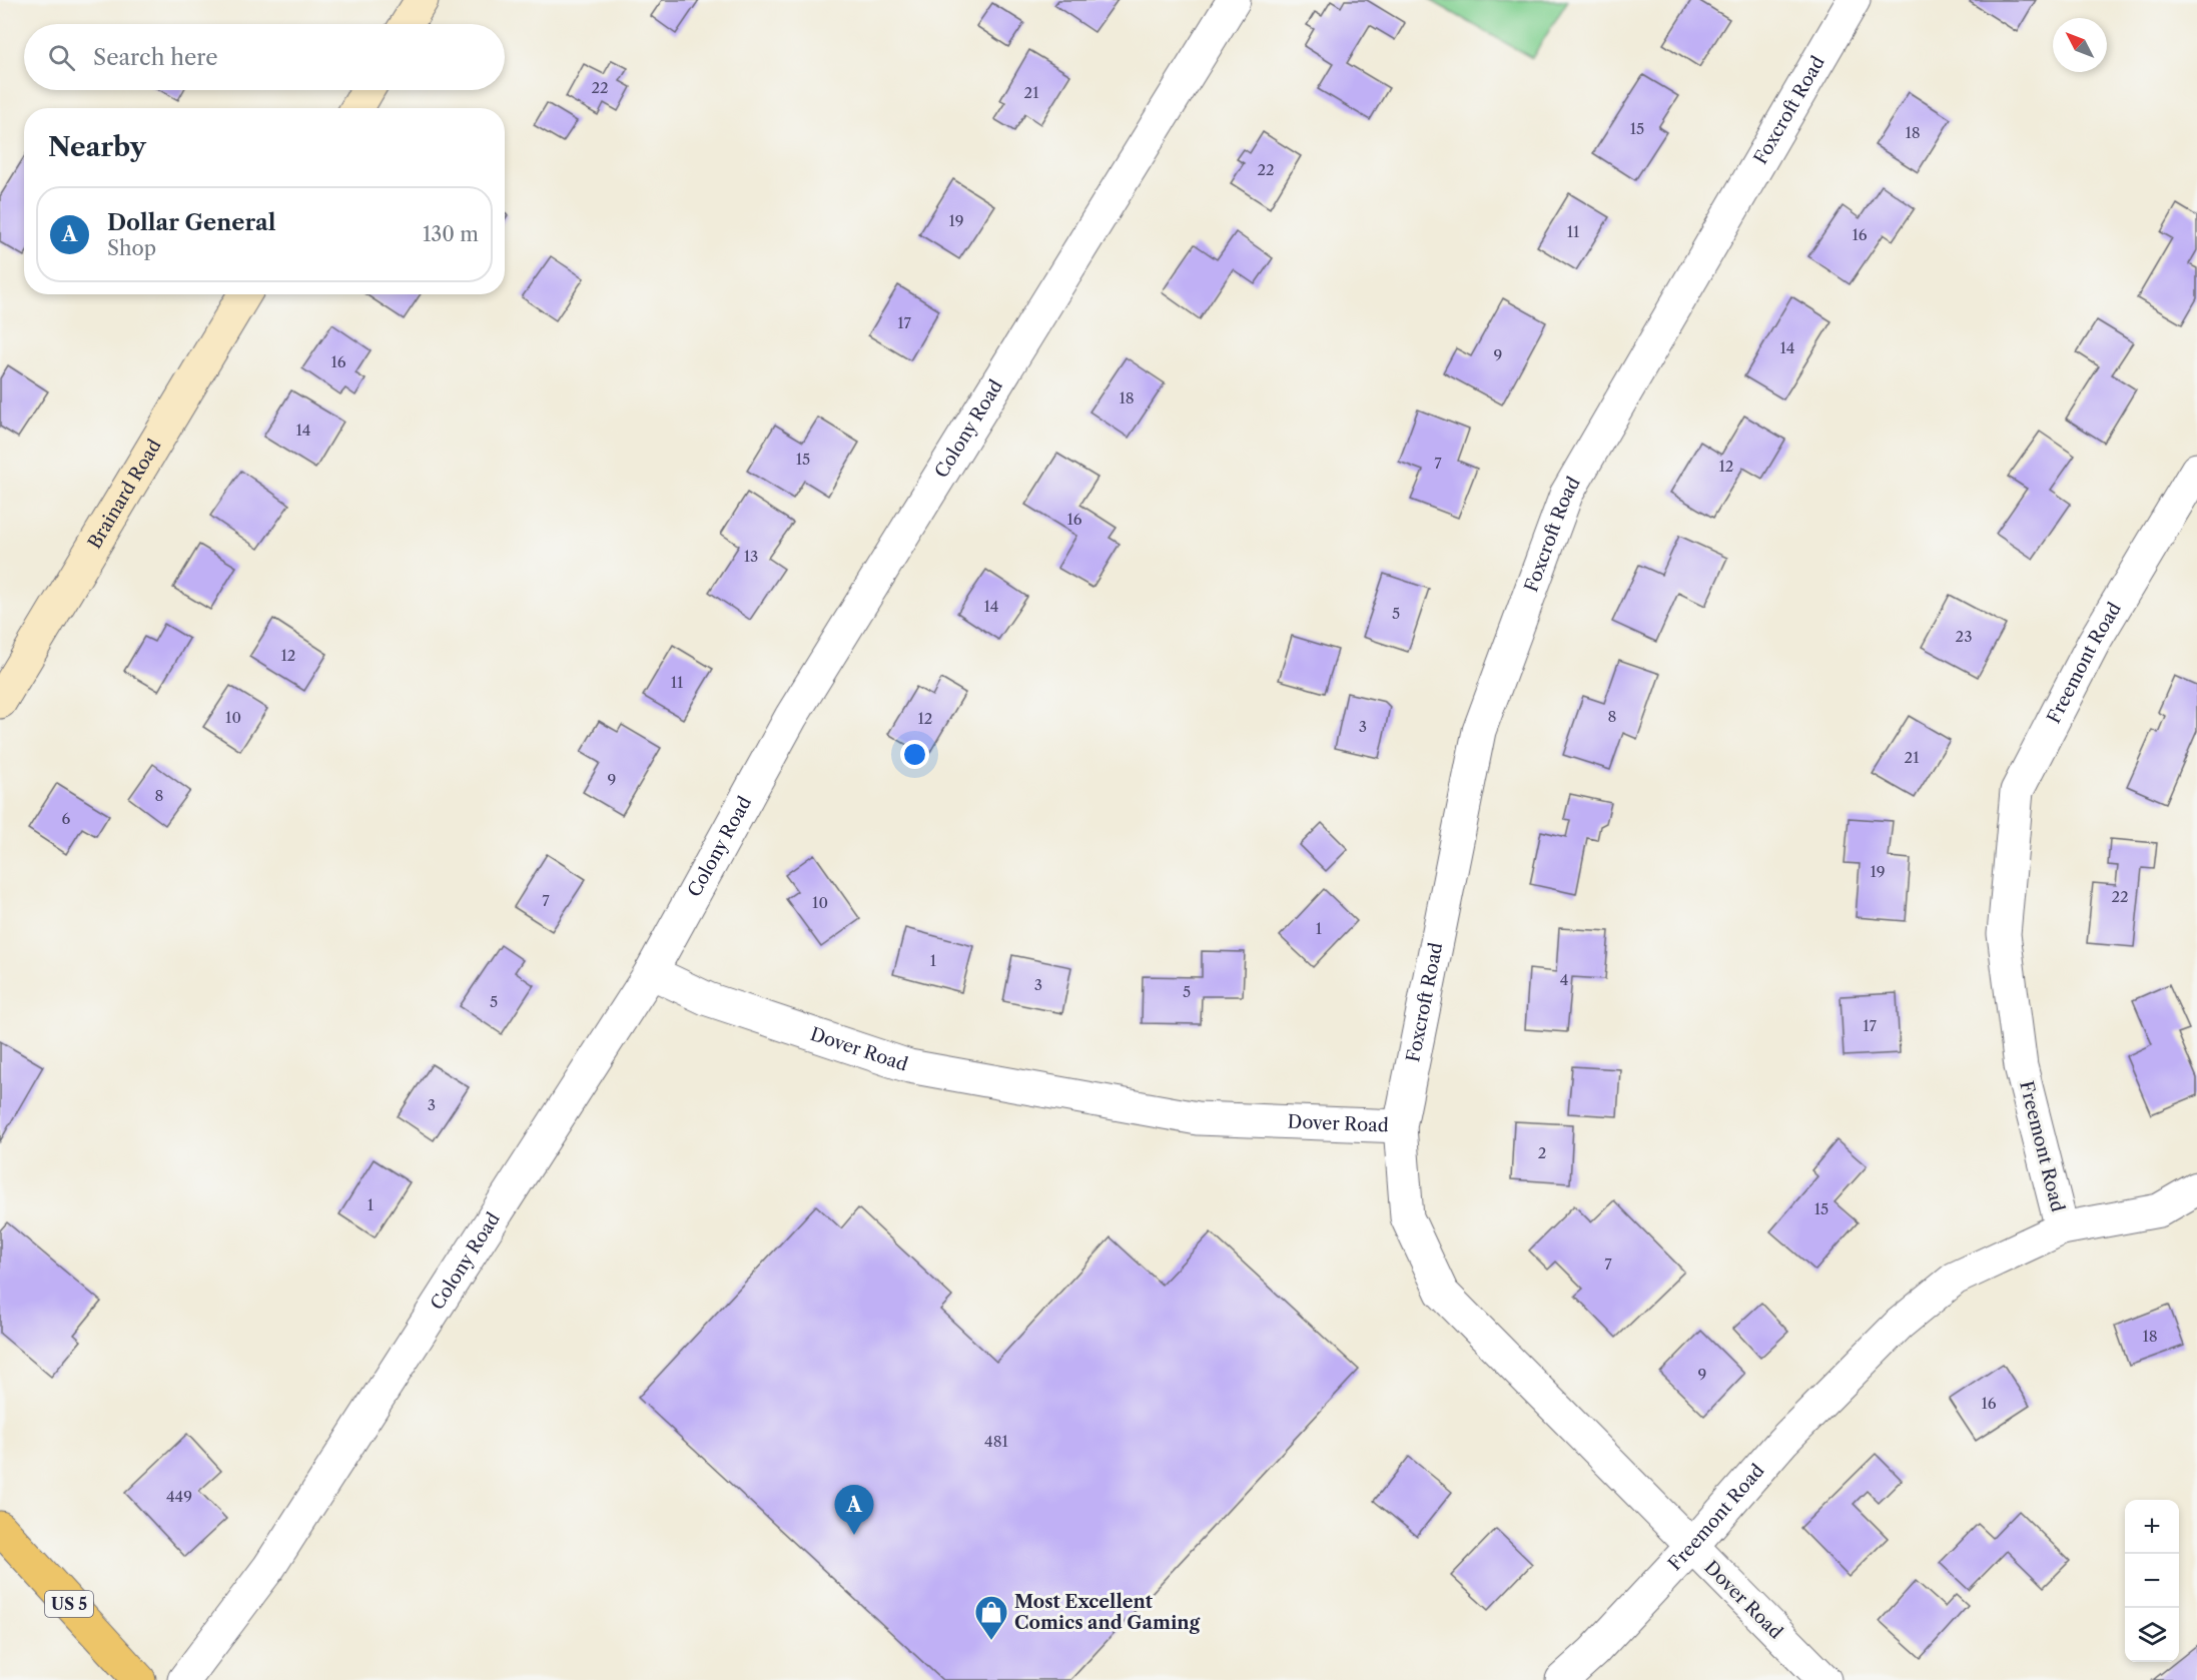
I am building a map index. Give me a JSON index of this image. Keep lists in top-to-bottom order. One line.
{"streets":{"main road":["Brainard Road","US 5"],"street":["Foxcroft Road","Colony Road","Freemont Road","Dover Road"]},"crossings":[["Foxcroft Road","Dover Road"],["Colony Road","Dover Road"],["Freemont Road","Dover Road"]],"places":{"shop":["Most Excellent Comics and Gaming"]},"house_numbers":["22","21","15","18","22","19","11","16","17","14","9","16","18","14","15","7","12","16","13","14","5","23","12","11","8","10","12","3","21","9","8","6","19","22","7","10","1","1","4","3","5","5","17","3","2","1","15","7","18","9","16","481","449"],"north":"top left","page":{"search":"Search here","heading":"Nearby","list":[{"mark":"A","name":"Dollar General","note":"Shop","value":"130 m"}],"pins":"A","map_buttons":["+","−"]}}
